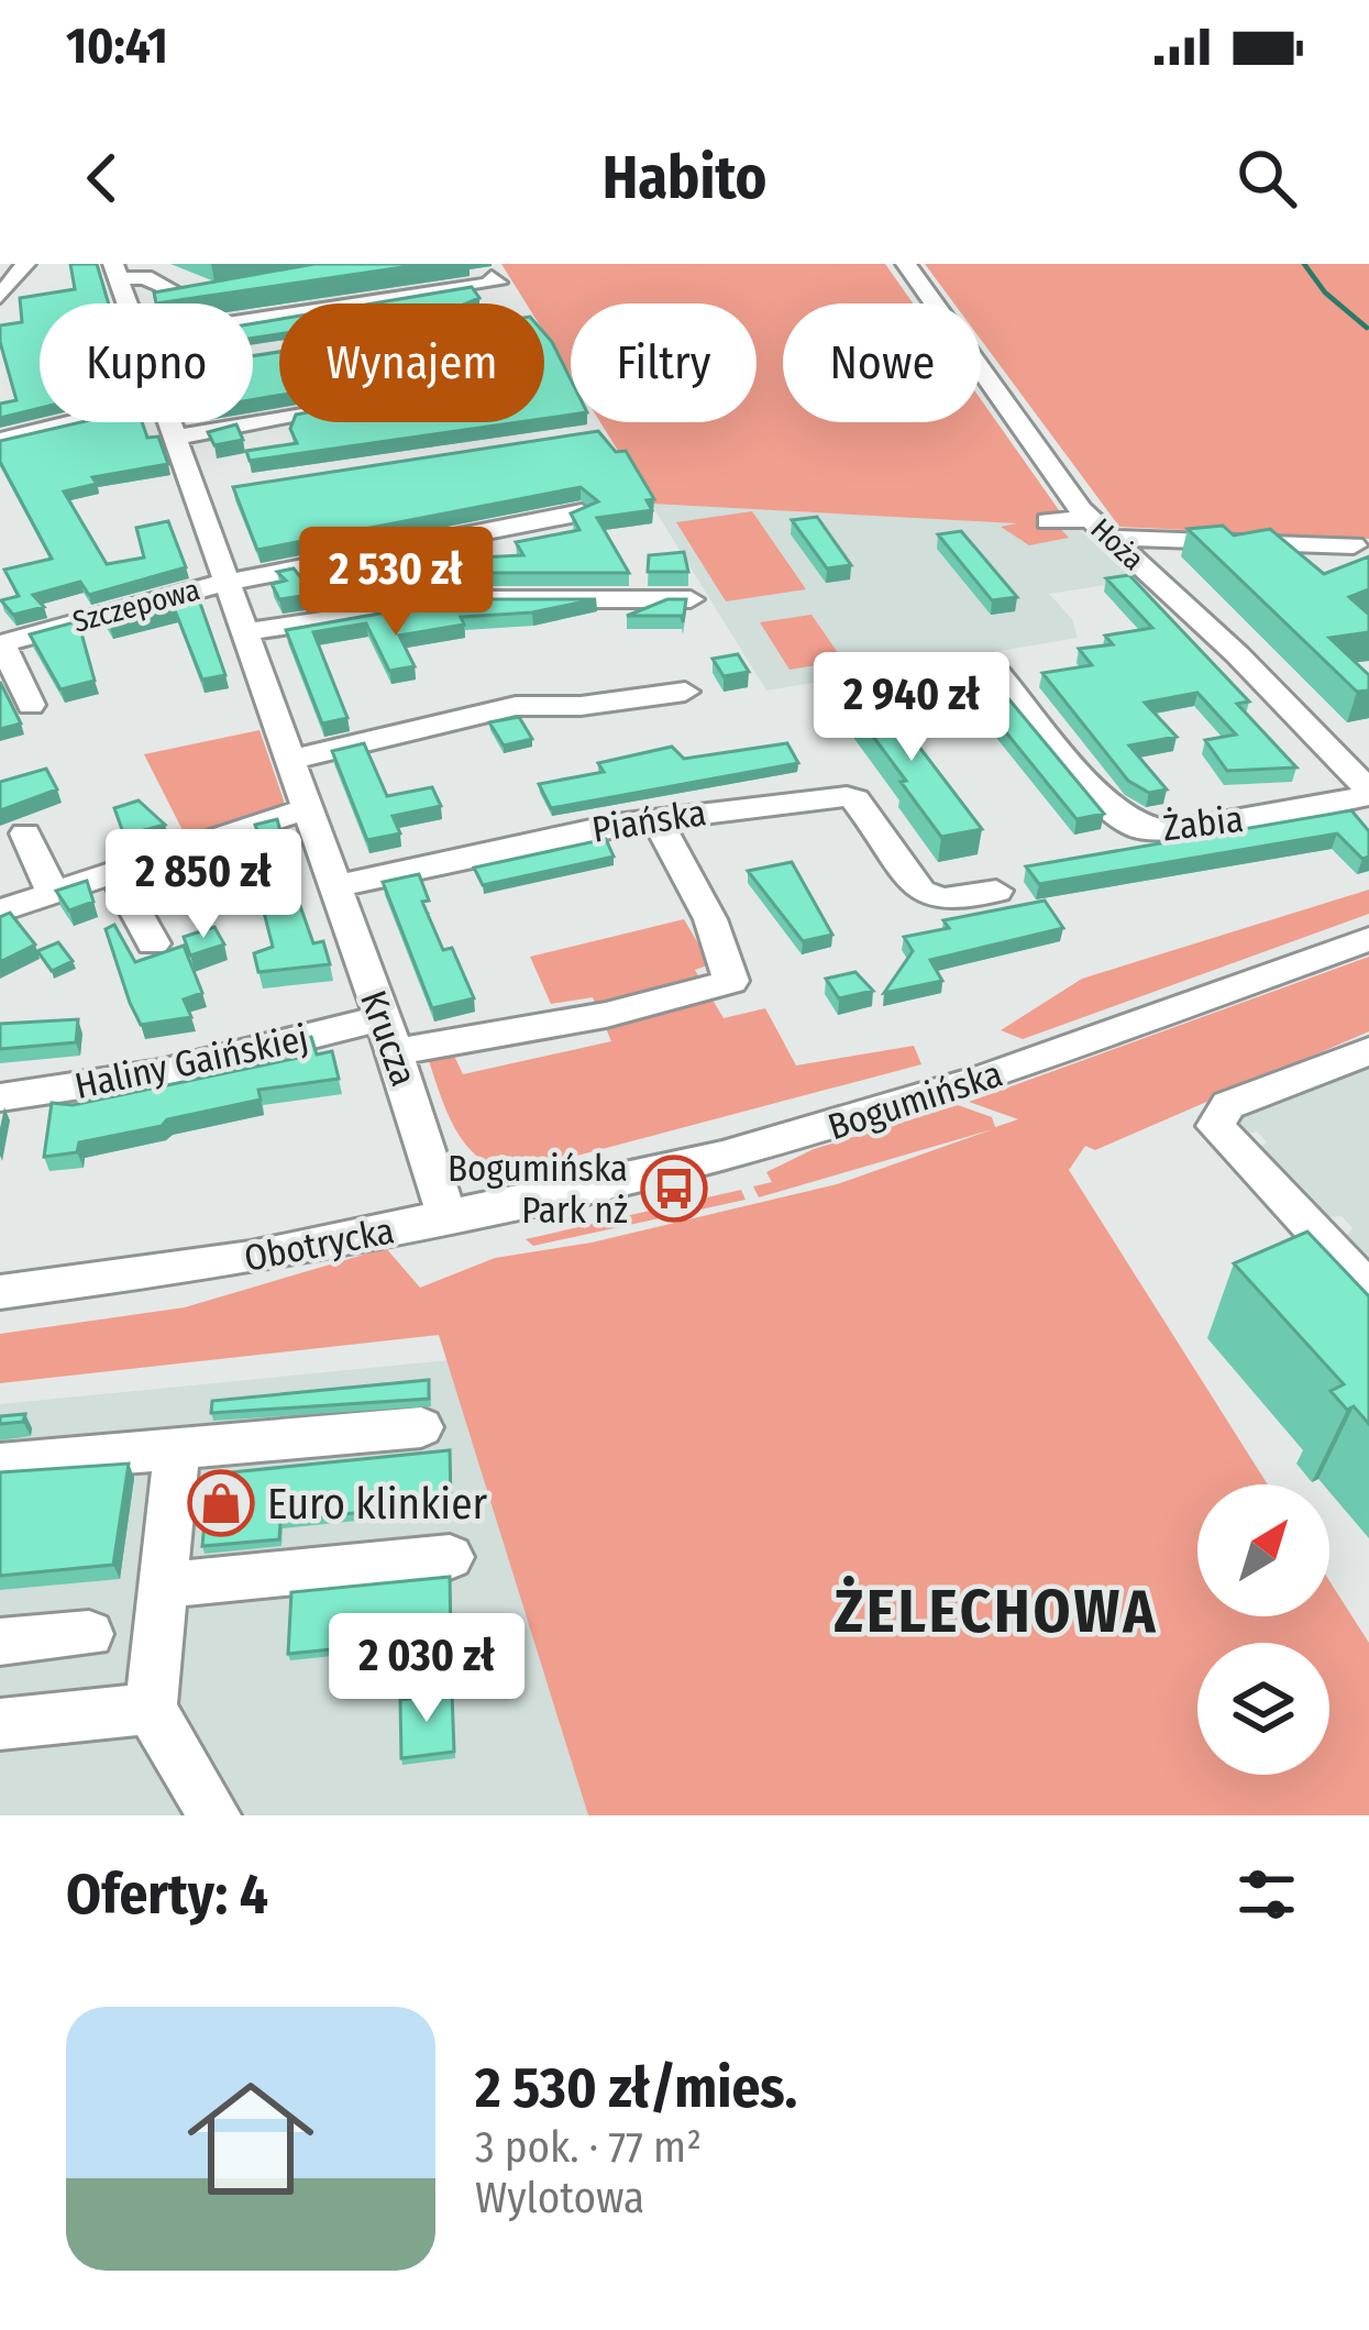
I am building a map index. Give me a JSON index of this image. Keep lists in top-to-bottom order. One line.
{"streets":{"street":["Hoża","Szczepowa","Piańska","Żabia","Krucza","Haliny Gaińskiej","Bogumińska","Obotrycka"]},"crossings":[["Hoża","Żabia"],["Szczepowa","Krucza"],["Piańska","Krucza"],["Piańska","Haliny Gaińskiej"],["Krucza","Haliny Gaińskiej"],["Krucza","Bogumińska"],["Krucza","Obotrycka"],["Bogumińska","Obotrycka"]],"districts":["ŻELECHOWA"],"places":{"bus stop":["Bogumińska Park nż"],"shop":["Euro klinkier"]},"north":"top right","page":{"status":"10:41","header":"Habito","chip":["Kupno","Wynajem","Filtry","Nowe"],"price":["2 530 zł","2 940 zł","2 850 zł","2 030 zł"],"heading":"Oferty: 4","list":[{"name":"2 530 zł/mies.","note":"3 pok. · 77 m² · Wylotowa"}]}}
